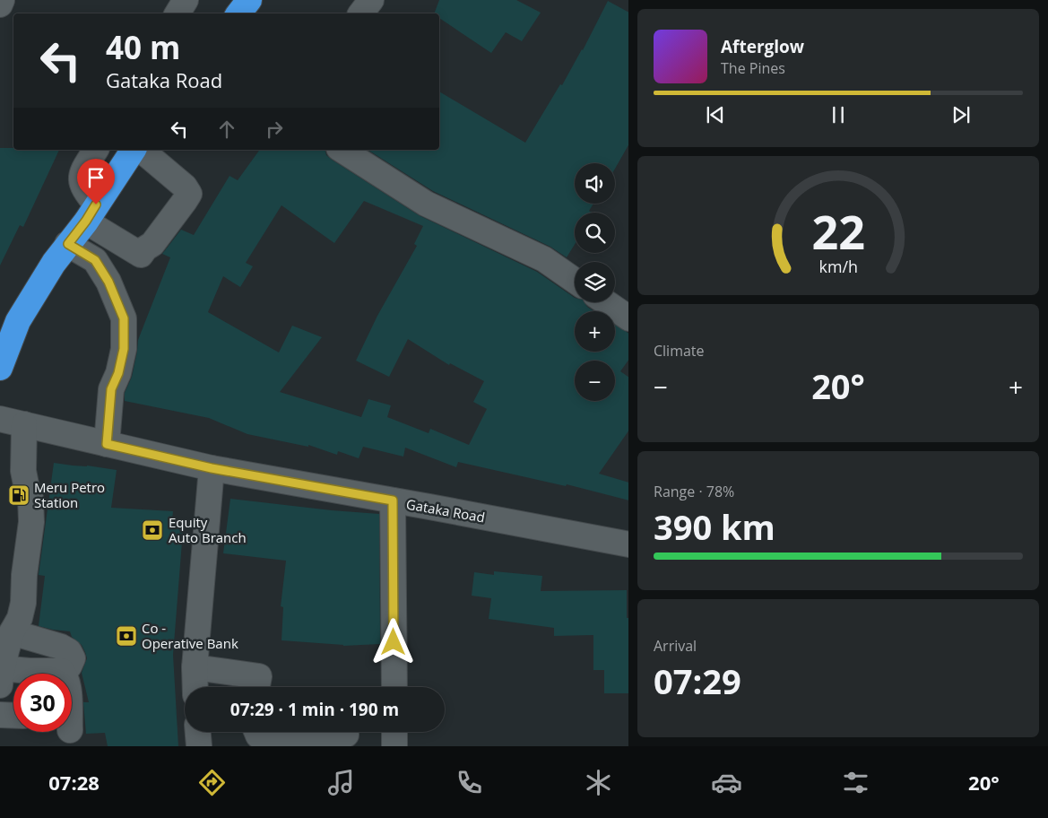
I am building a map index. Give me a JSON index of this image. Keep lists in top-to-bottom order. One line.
{"streets":{"street":["Gataka Road"]},"places":{"fuel station":["Meru Petro Station"],"bank":["Equity Auto Branch","Co - Operative Bank"]},"page":{"turn":["40 m","Gataka Road"],"song":["Afterglow","The Pines"],"map_buttons":["+","−"],"tile":["Climate",["Range · 78%","390 km"],["Arrival","07:29"]],"heat":["−","20°","+"],"limit":"30","trip":"07:29 · 1 min · 190 m","tabs":["07:28","20°"],"gauge":["22","km/h"]}}
